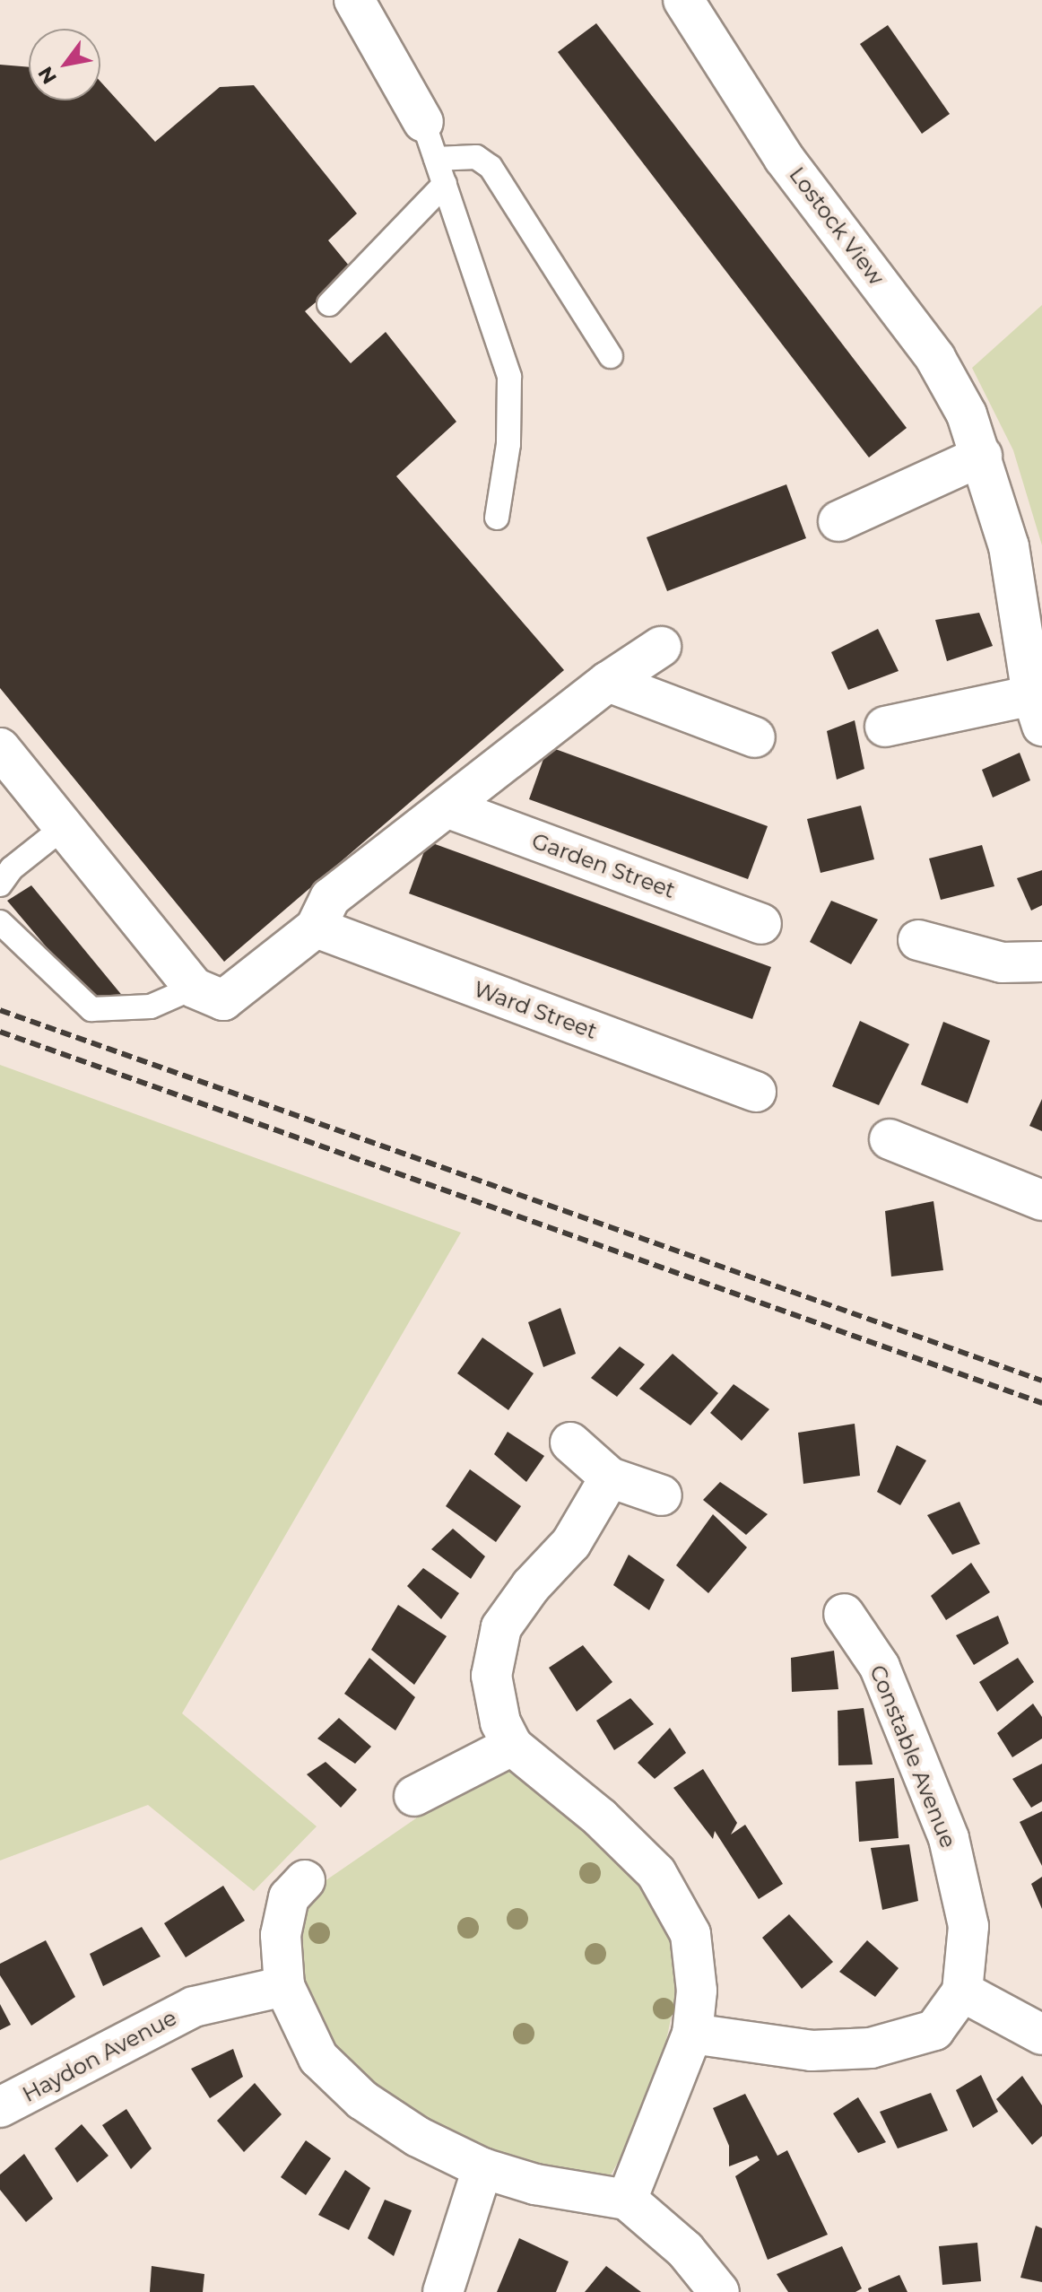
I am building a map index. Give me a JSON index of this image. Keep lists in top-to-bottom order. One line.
{"streets":{"street":["Lostock View","Garden Street","Ward Street","Constable Avenue","Haydon Avenue"]},"north":"bottom left"}
